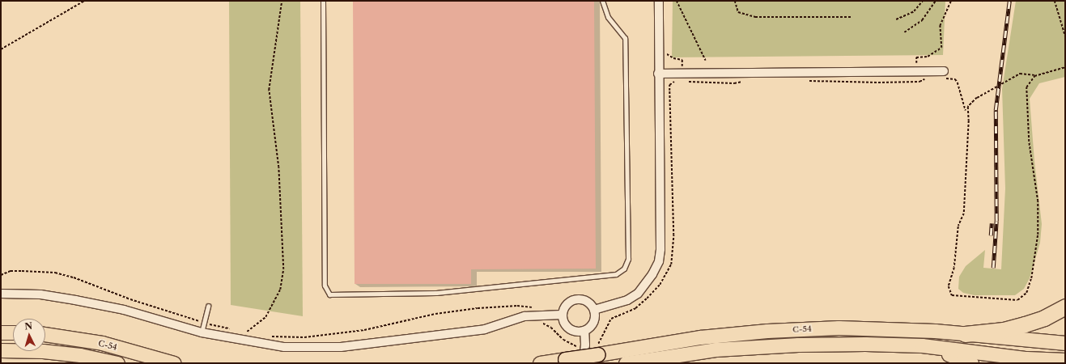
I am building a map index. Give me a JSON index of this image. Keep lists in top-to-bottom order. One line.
{"streets":{"highway":["C-54"]},"north":"top"}
